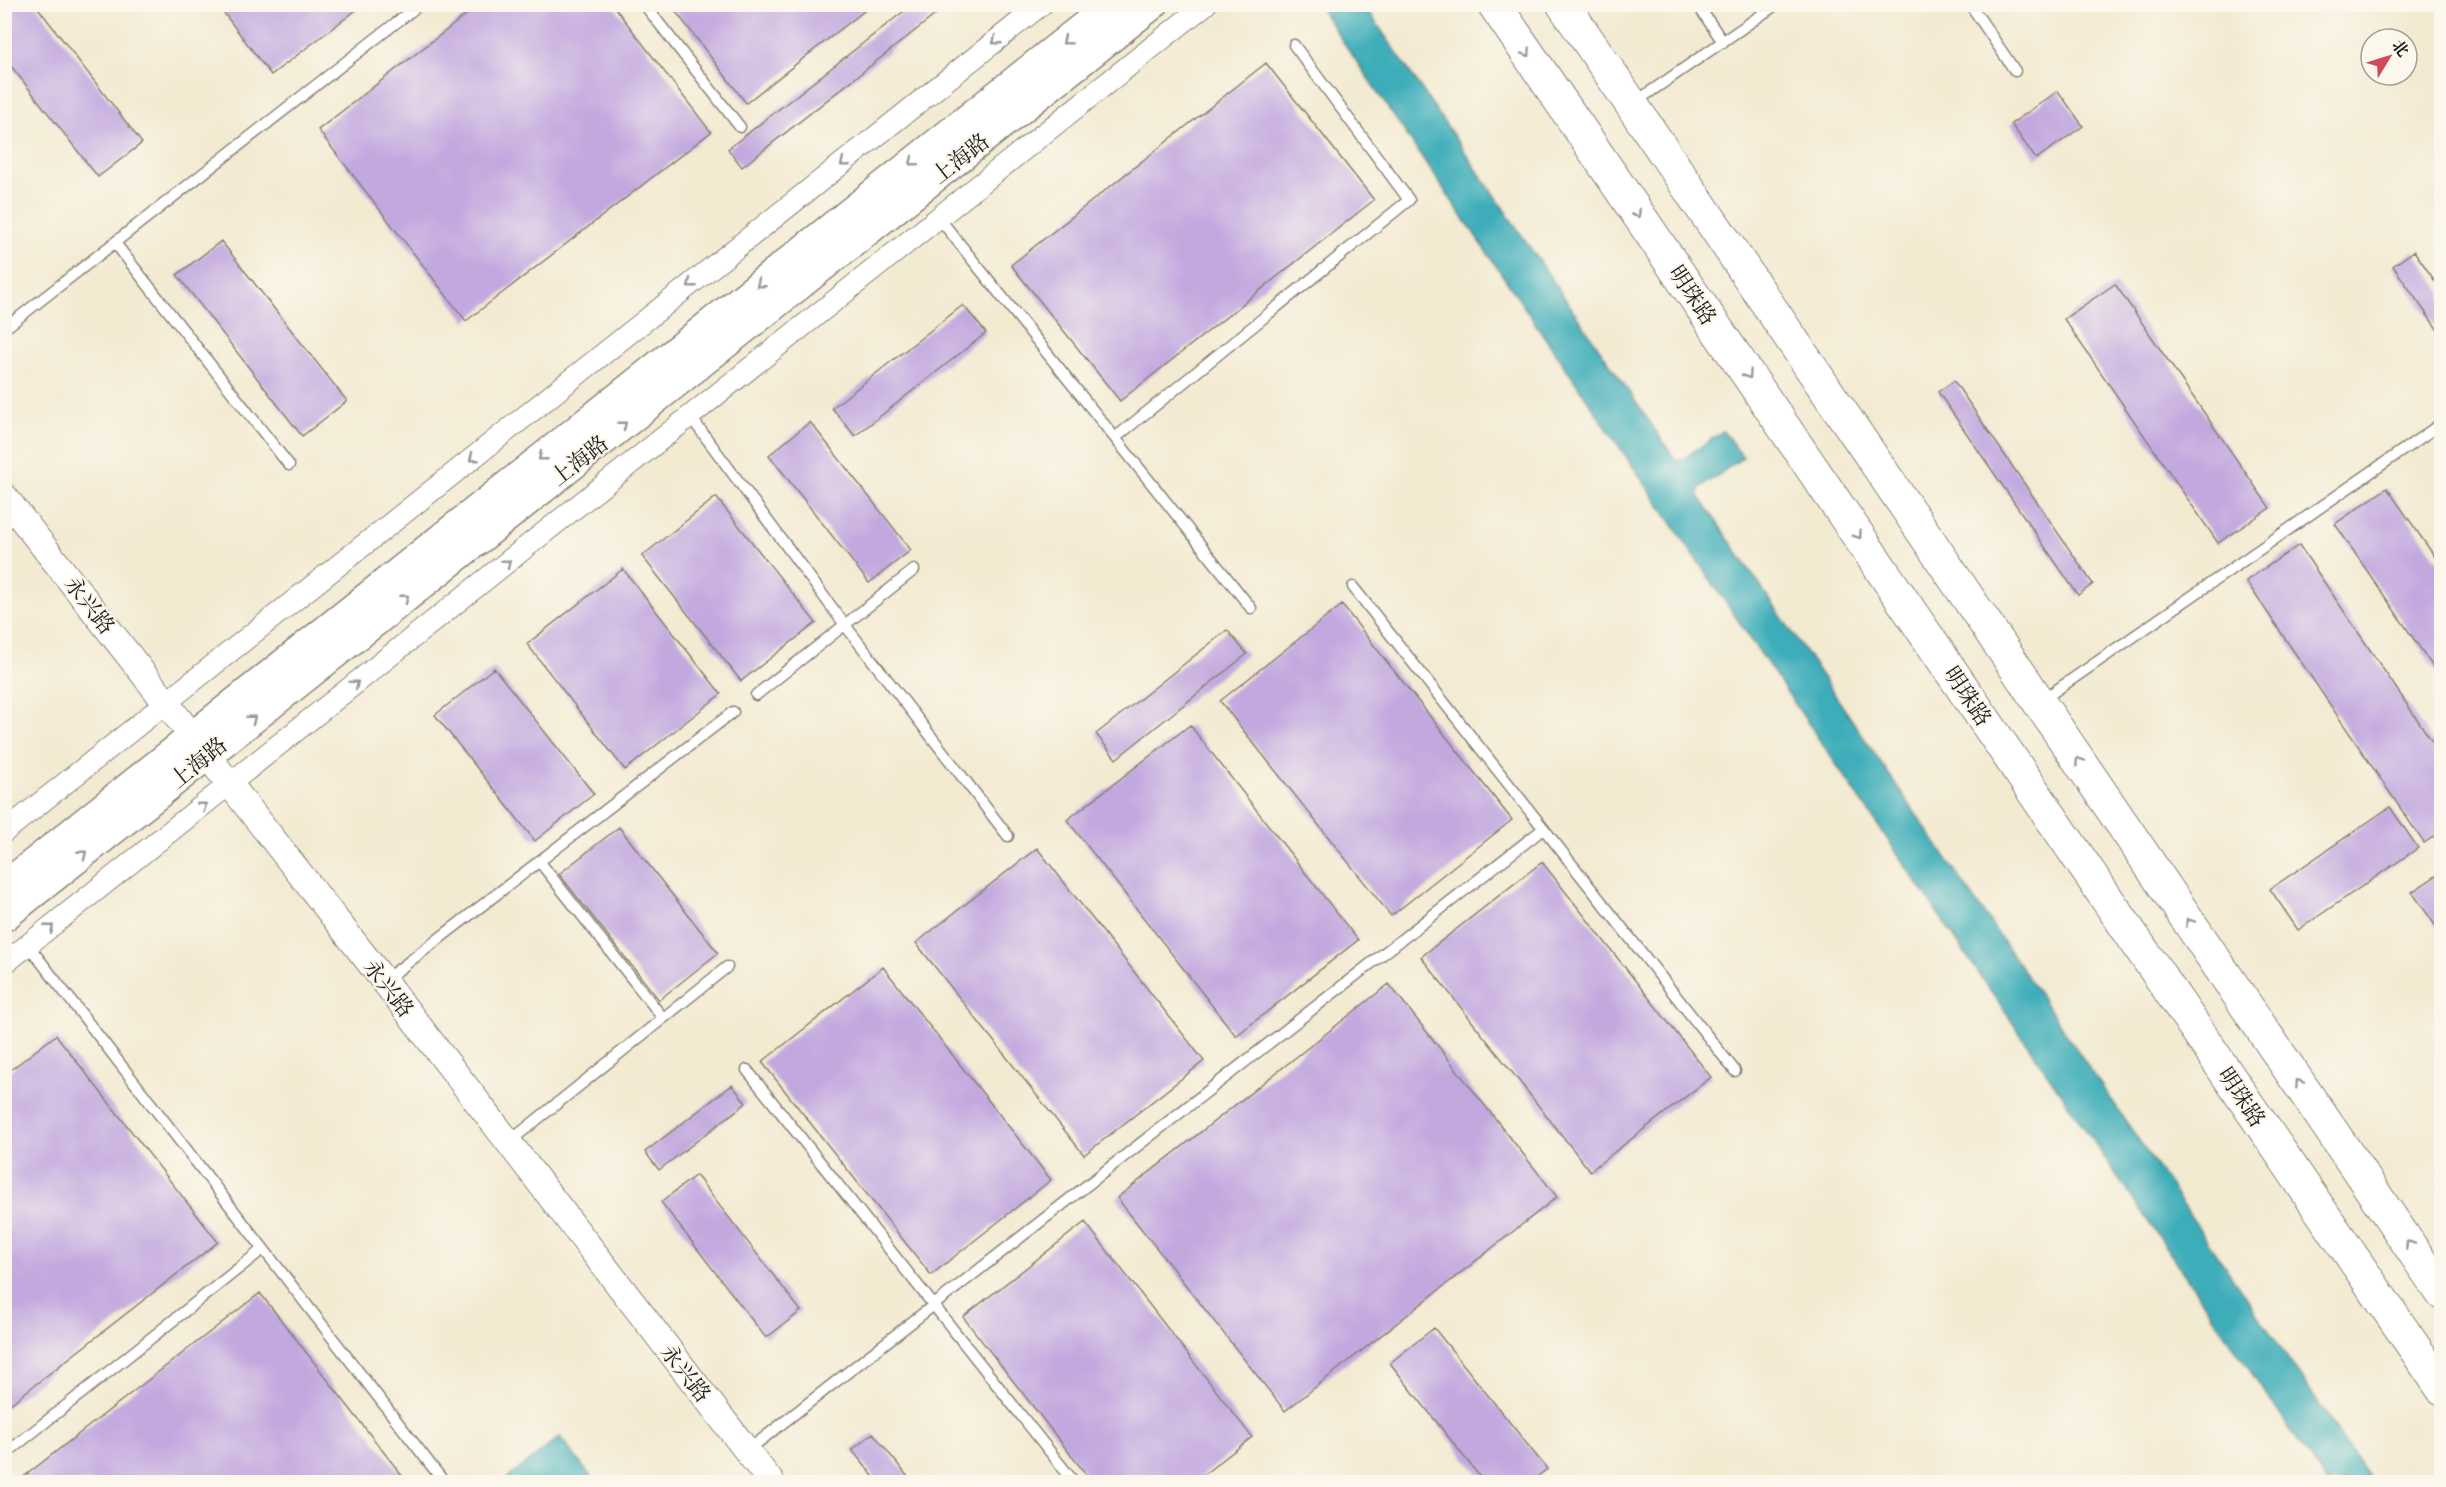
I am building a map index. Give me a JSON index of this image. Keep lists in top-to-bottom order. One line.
{"streets":{"main road":["上海路","明珠路"],"street":["永兴路"]},"crossings":[["上海路","永兴路"]],"north":"top right"}
